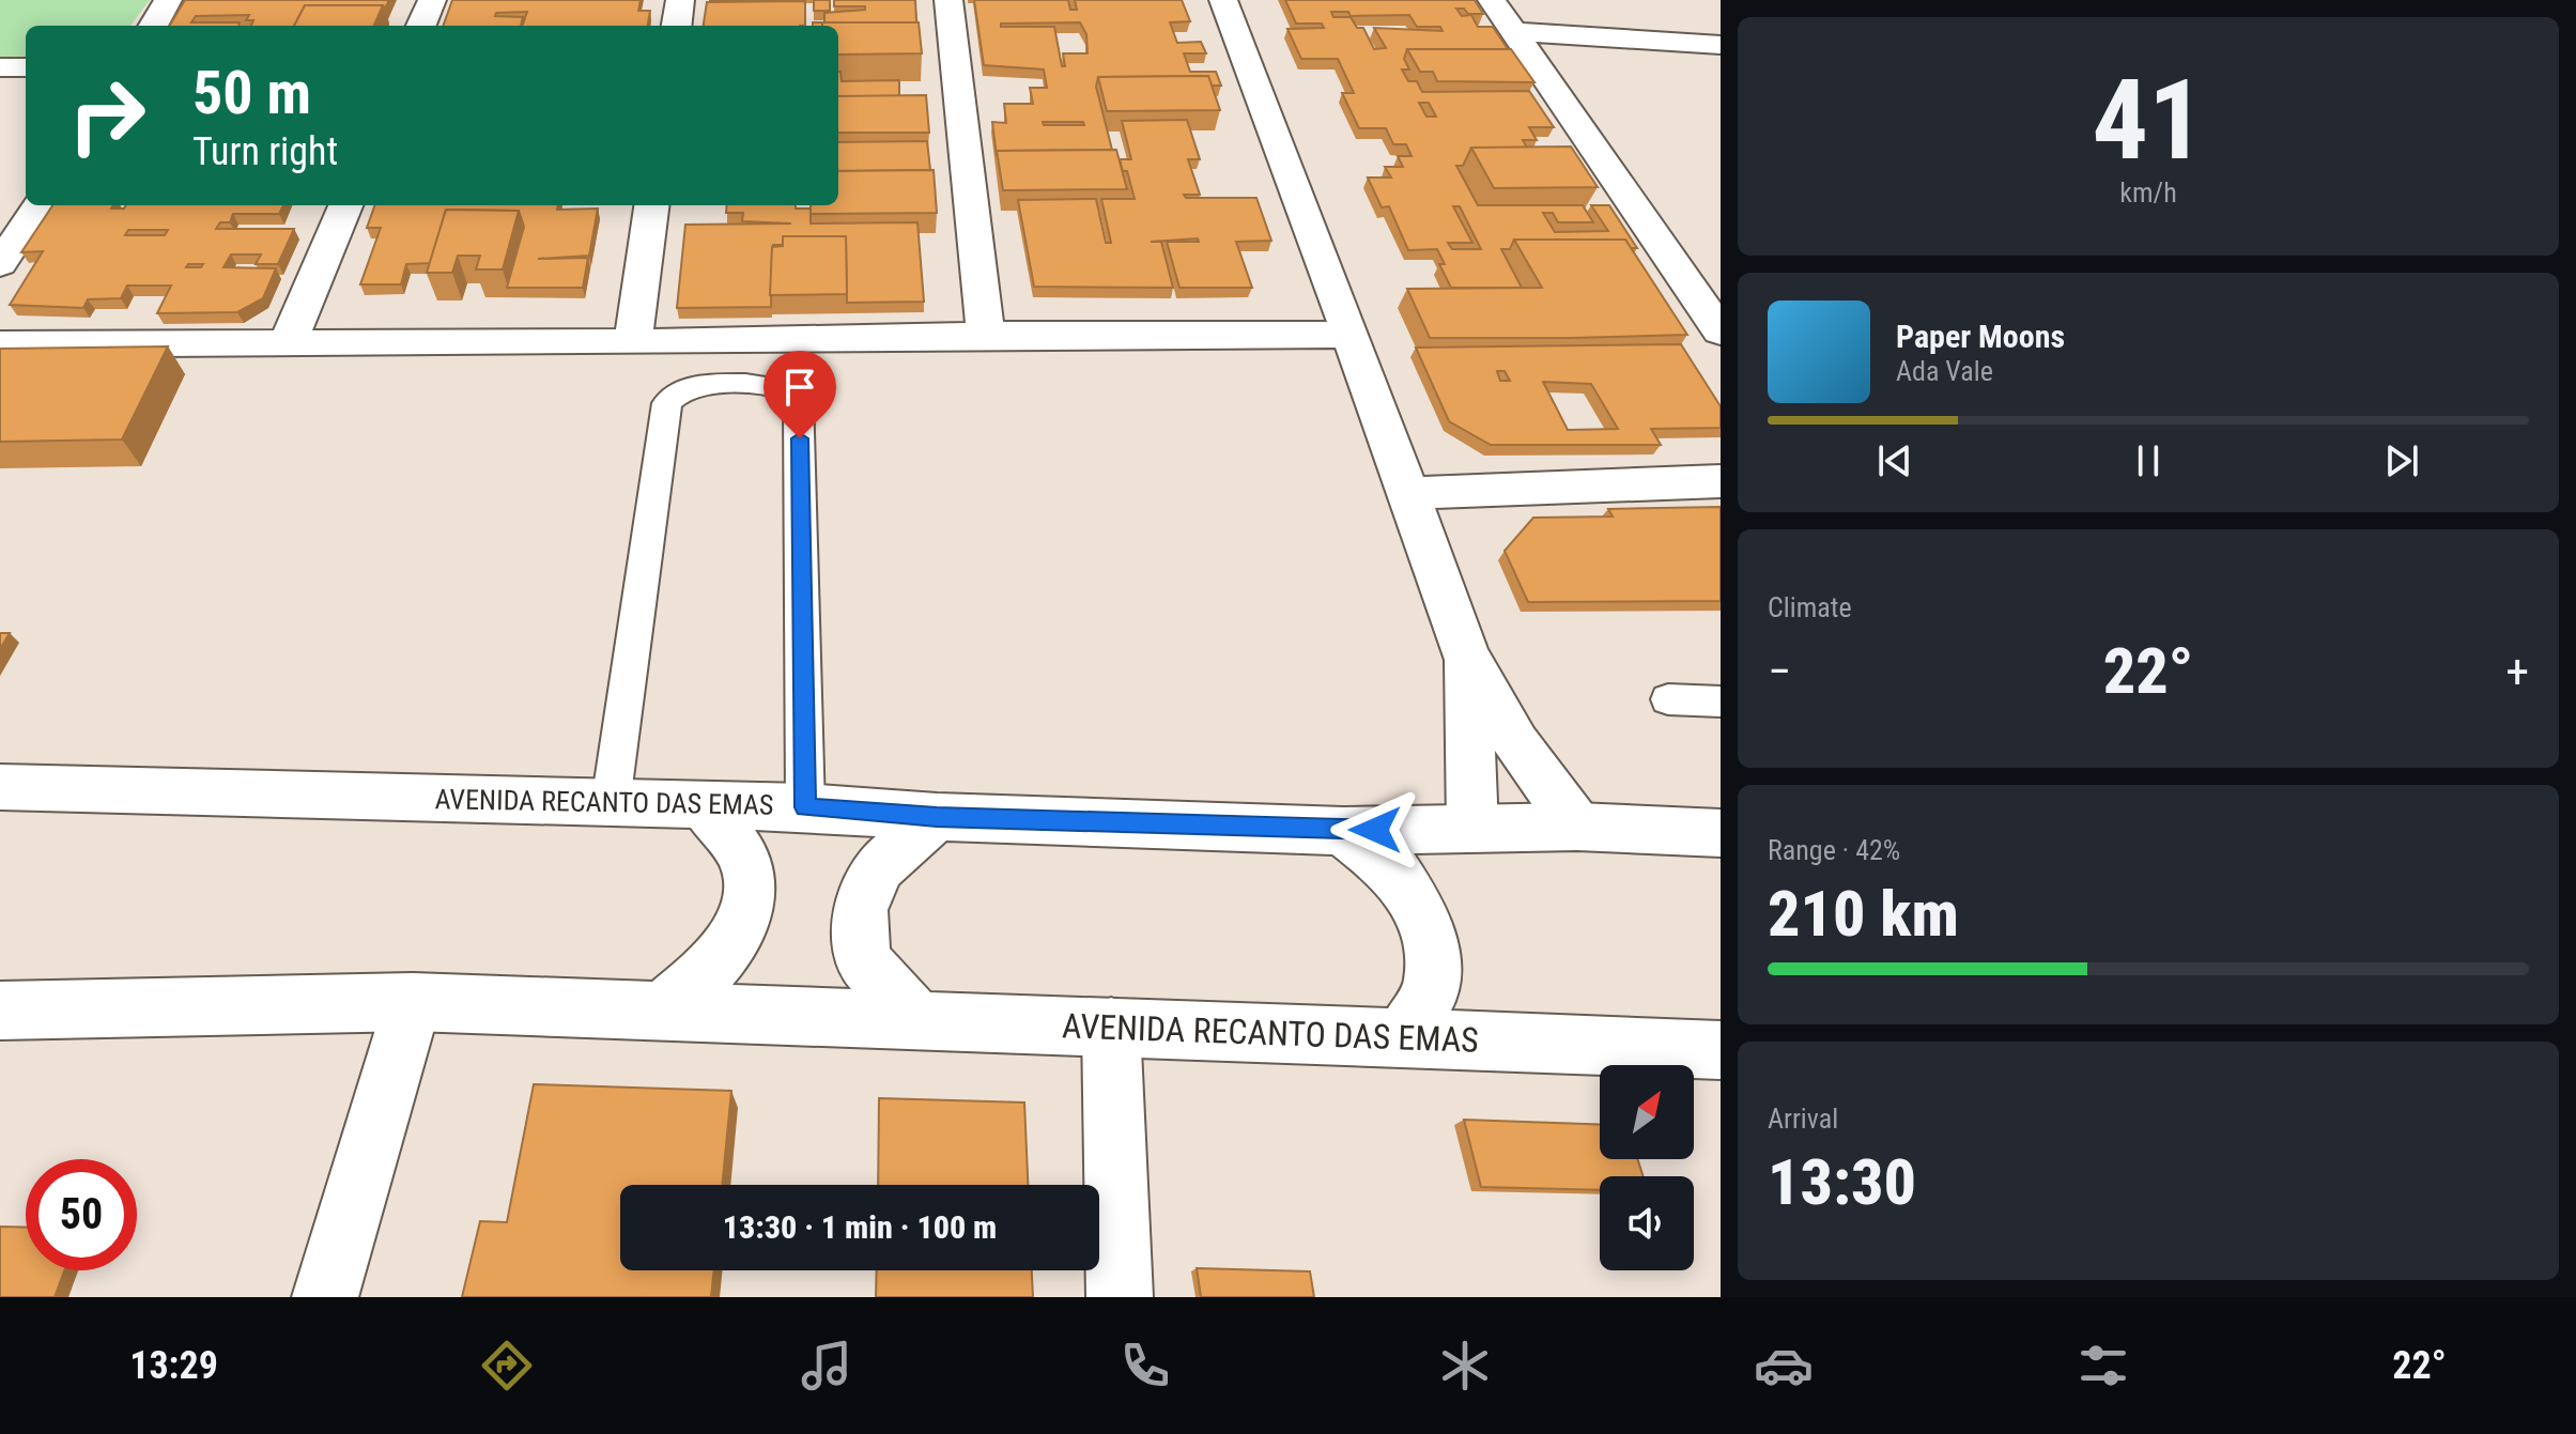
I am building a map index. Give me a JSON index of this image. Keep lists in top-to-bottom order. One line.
{"streets":{"street":["AVENIDA RECANTO DAS EMAS"]},"north":"top right","page":{"tile":[["41","km/h"],"Climate",["Range · 42%","210 km"],["Arrival","13:30"]],"turn":["50 m","Turn right"],"song":["Paper Moons","Ada Vale"],"heat":["−","22°","+"],"limit":"50","trip":"13:30 · 1 min · 100 m","tabs":["13:29","22°"]}}
